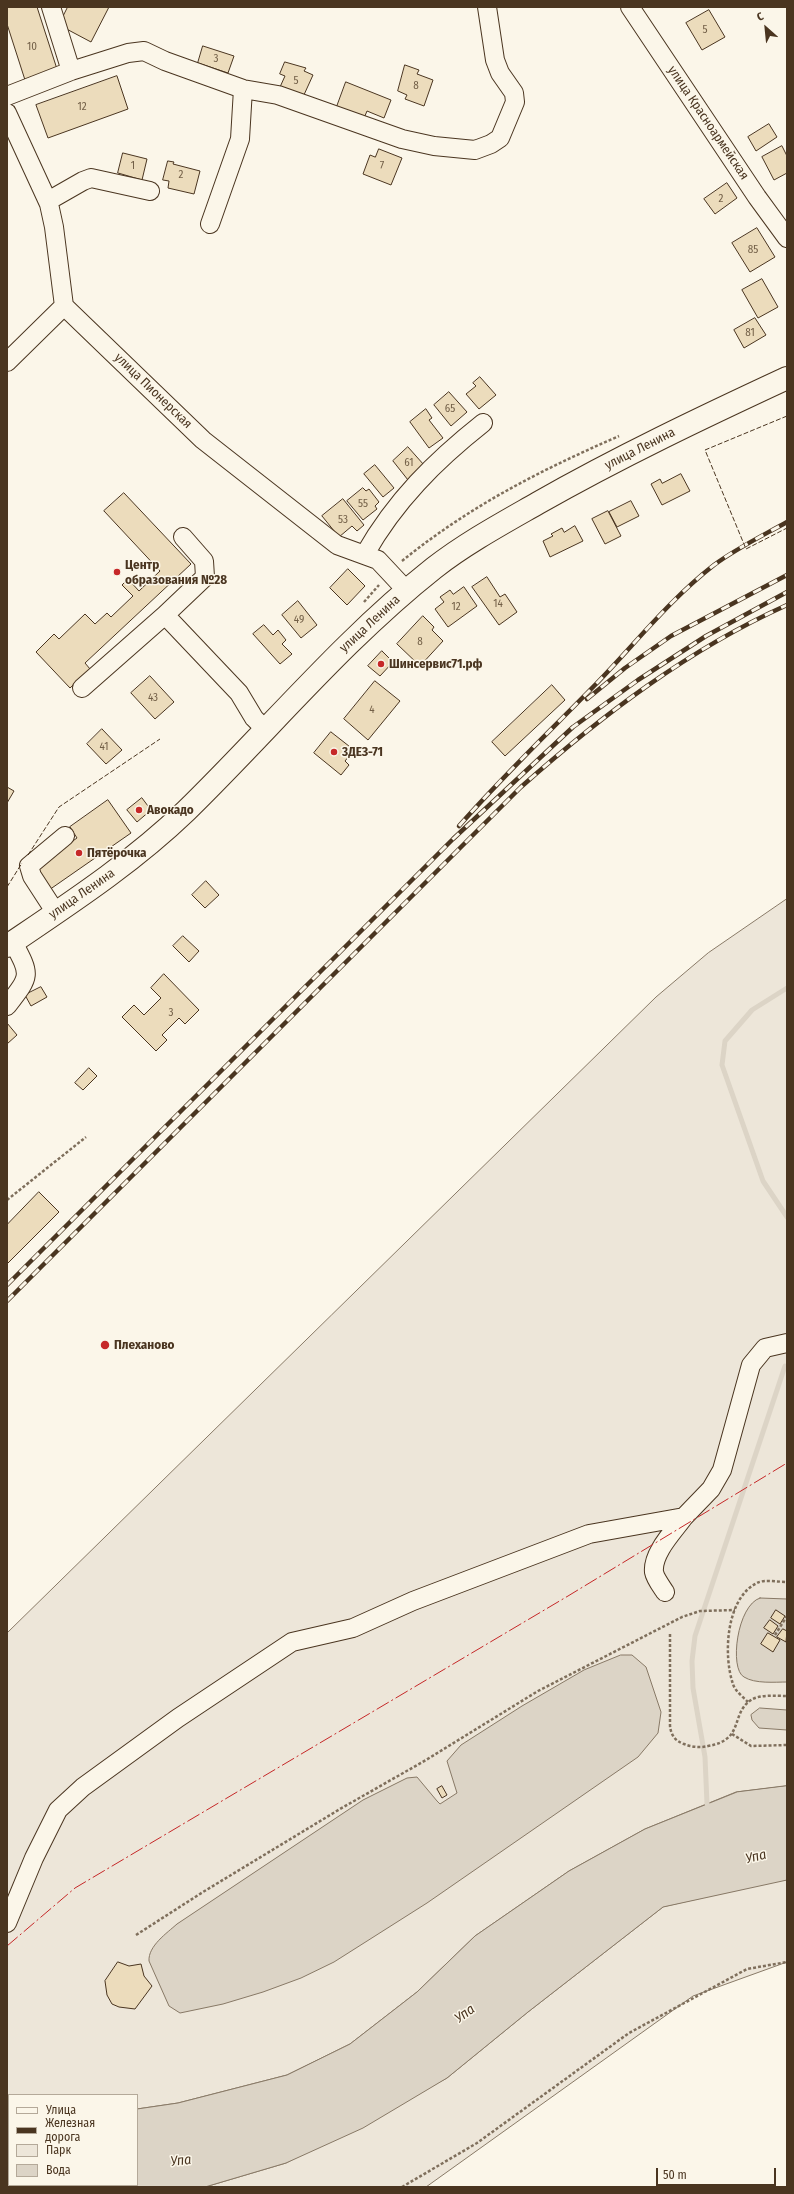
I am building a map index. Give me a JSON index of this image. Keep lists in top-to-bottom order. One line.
{"streets":{"main road":["улица Ленина"],"street":["улица Красноармейская","улица Пионерская"]},"crossings":[["улица Пионерская","улица Ленина"]],"water":["Упа"],"places":["Центр образования №28","Шинсервис71.рф","3ДЕЗ-71","Авокадо","Пятёрочка","Плеханово"],"house_numbers":["5","10","3","5","8","12","1","7","2","2","85","81","65","61","55","53","14","12","49","8","43","4","41","3"],"legend":["Улица","Железная дорога","Парк","Вода"],"scale_bar":"50 m","north":"top left"}
